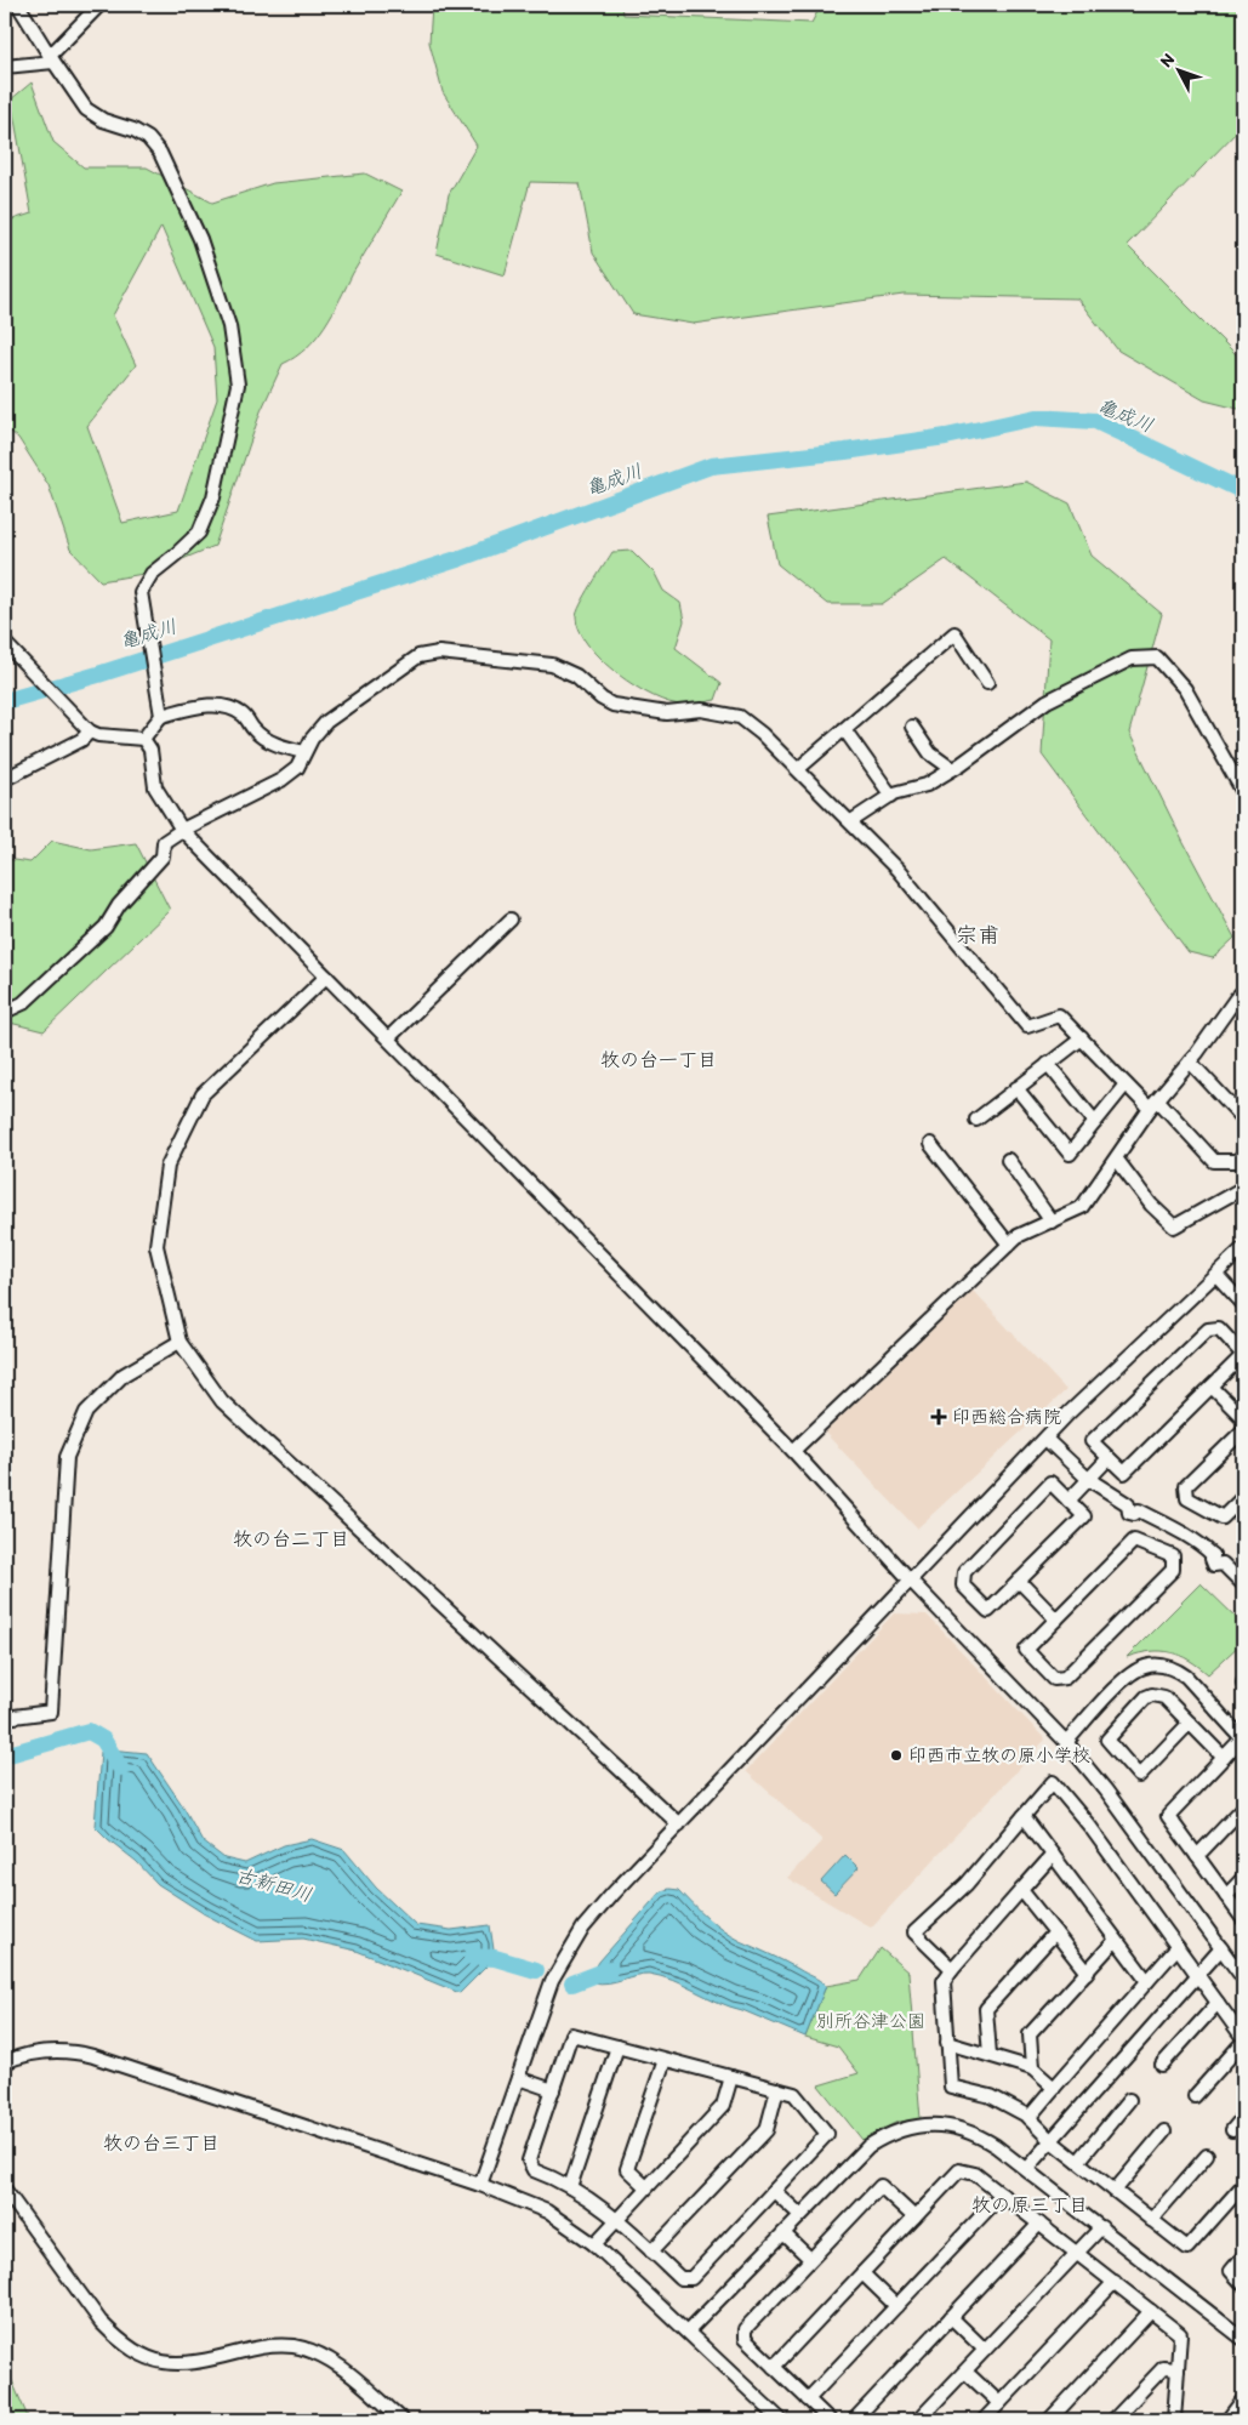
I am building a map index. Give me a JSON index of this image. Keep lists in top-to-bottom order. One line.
{"districts":["宗甫","牧の台一丁目","牧の台二丁目","牧の台三丁目","牧の原三丁目"],"water":["亀成川","古新田川"],"parks":["別所谷津公園"],"places":{"health":["印西総合病院"],"other":["印西市立牧の原小学校"]},"north":"top left"}
